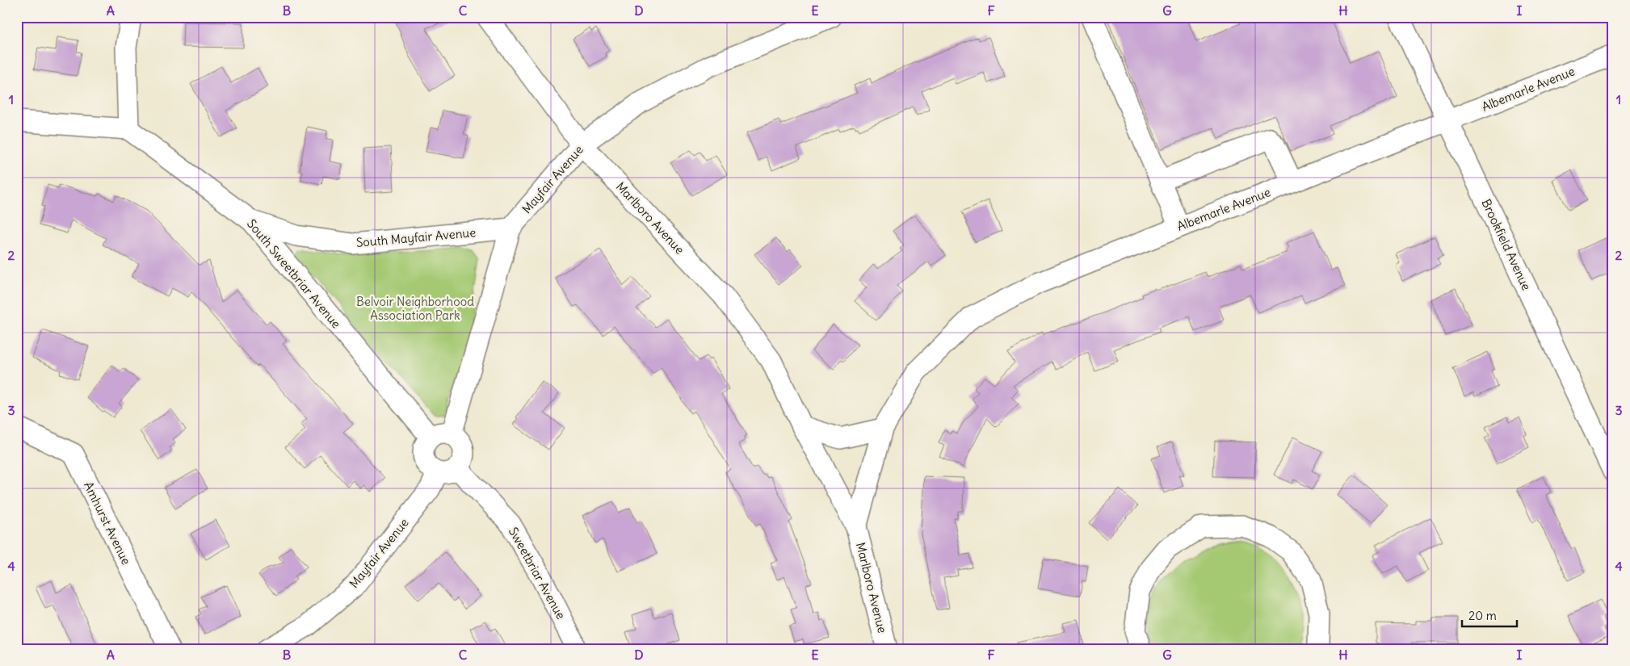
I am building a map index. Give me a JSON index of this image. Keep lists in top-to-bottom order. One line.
{"streets":{"street":["Albemarle Avenue","Mayfair Avenue","Marlboro Avenue","South Mayfair Avenue","Brookfield Avenue","South Sweetbriar Avenue","Amhurst Avenue","Sweetbriar Avenue"]},"crossings":[["Albemarle Avenue","Marlboro Avenue"],["Albemarle Avenue","Brookfield Avenue"],["Mayfair Avenue","Marlboro Avenue"],["Mayfair Avenue","South Mayfair Avenue"],["Mayfair Avenue","South Sweetbriar Avenue"],["Mayfair Avenue","Sweetbriar Avenue"],["South Mayfair Avenue","South Sweetbriar Avenue"],["South Sweetbriar Avenue","Sweetbriar Avenue"]],"parks":["Belvoir Neighborhood Association Park"],"scale_bar":"20 m","grid":{"columns":["A","B","C","D","E","F","G","H","I"],"rows":["1","2","3","4"]}}
